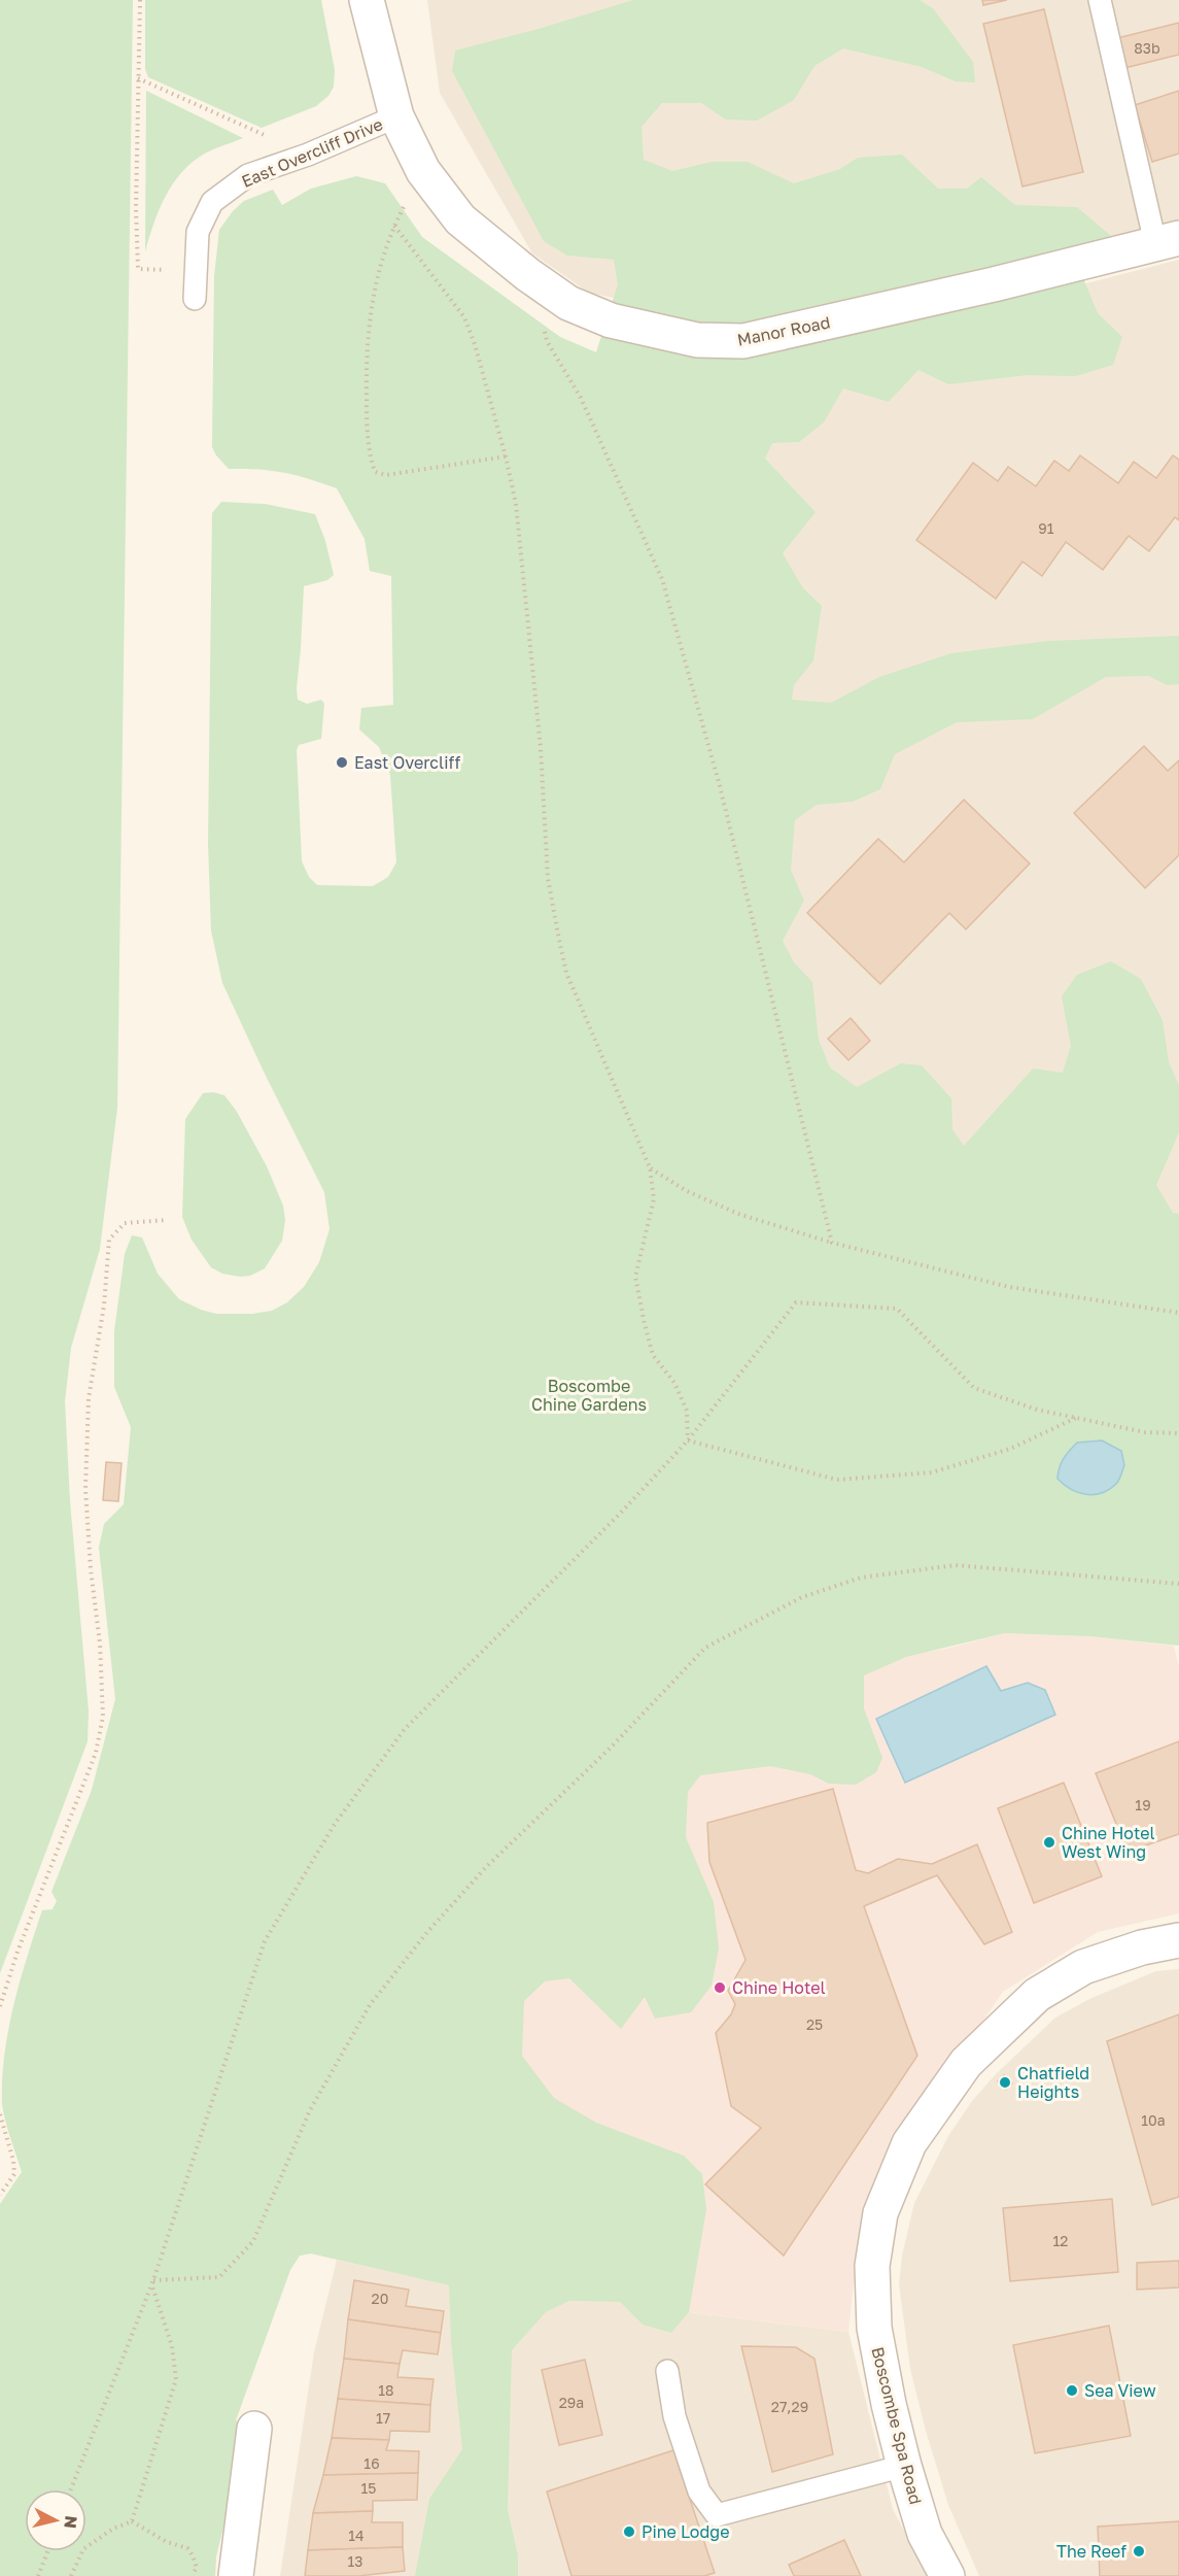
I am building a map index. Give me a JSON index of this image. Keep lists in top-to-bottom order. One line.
{"streets":{"street":["East Overcliff Drive","Manor Road","Boscombe Spa Road"]},"crossings":[["East Overcliff Drive","Manor Road"]],"parks":["Boscombe Chine Gardens"],"places":["East Overcliff","Chine Hotel West Wing","Chine Hotel","Chatfield Heights","Sea View","Pine Lodge","The Reef"],"house_numbers":["83b","91","19","25","10a","12","20","18","29a","27,29","17","16","15","14","13"],"north":"right"}
